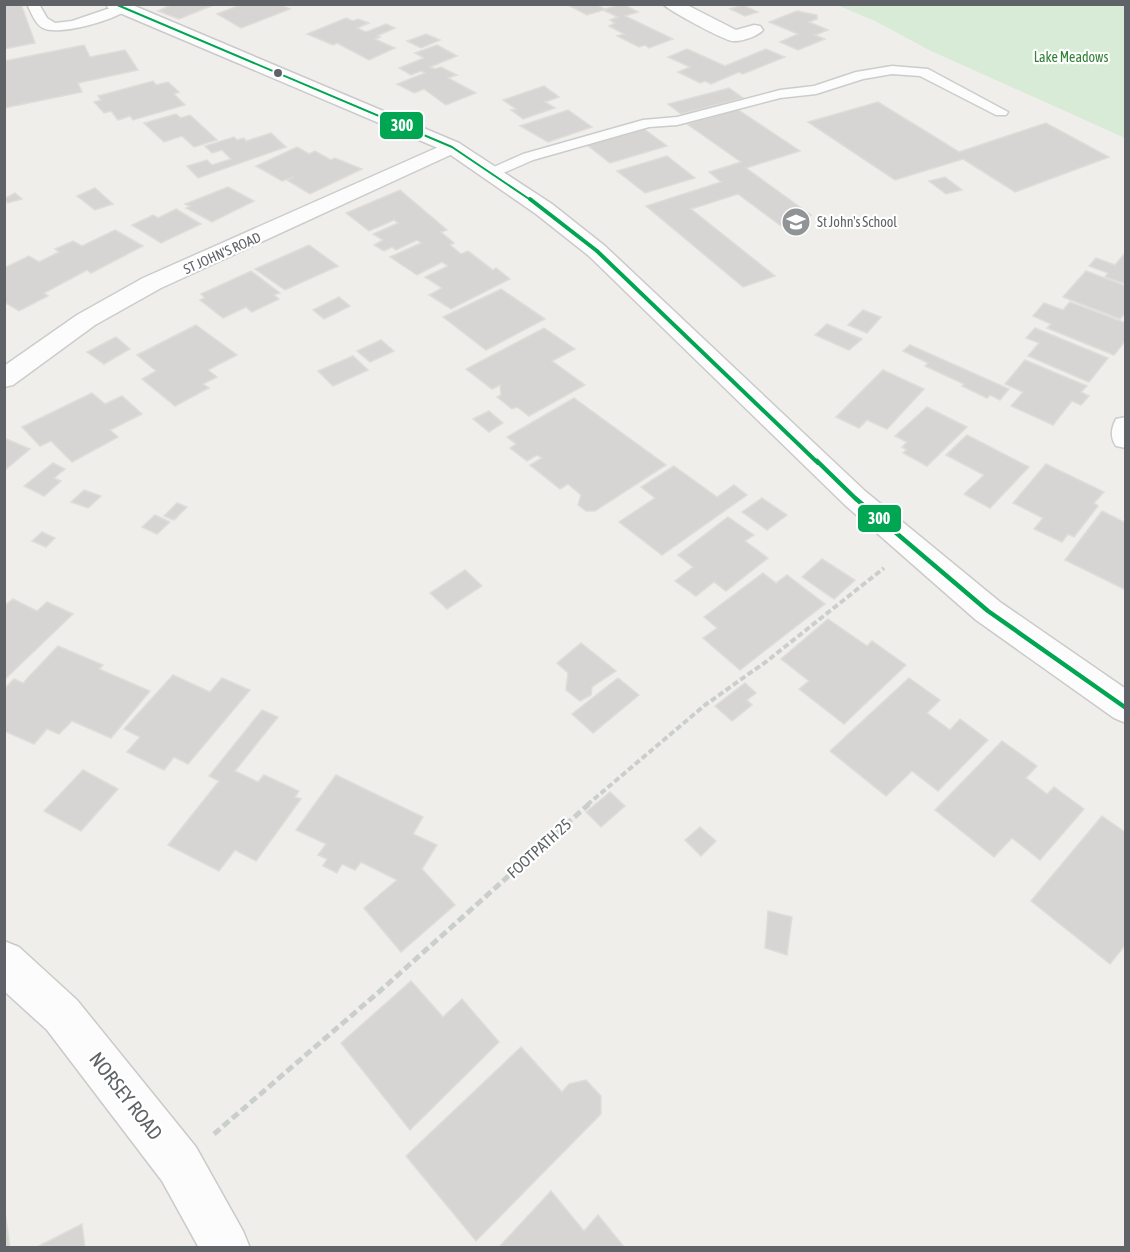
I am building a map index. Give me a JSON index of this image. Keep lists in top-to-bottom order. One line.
{"streets":{"main road":["ST JOHN'S ROAD","NORSEY ROAD"],"path":["FOOTPATH 25"]},"crossings":[["FOOTPATH 25","NORSEY ROAD"]],"parks":["Lake Meadows"],"places":{"school or university":["St John's School"]},"lines":["transit line 300"]}
